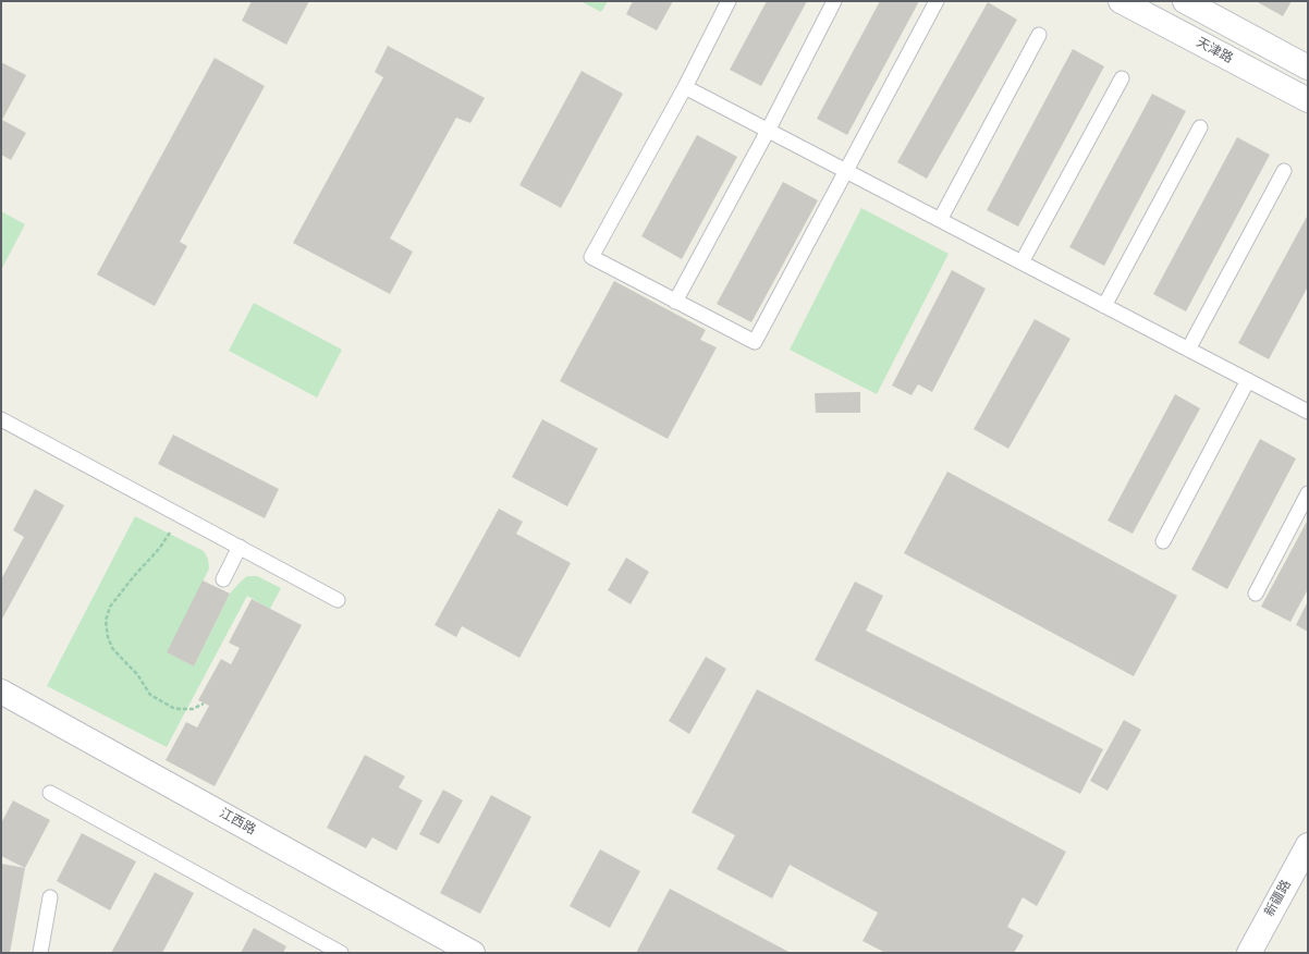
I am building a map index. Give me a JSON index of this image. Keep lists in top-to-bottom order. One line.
{"streets":{"street":["天津路","江西路","新疆路"]}}
